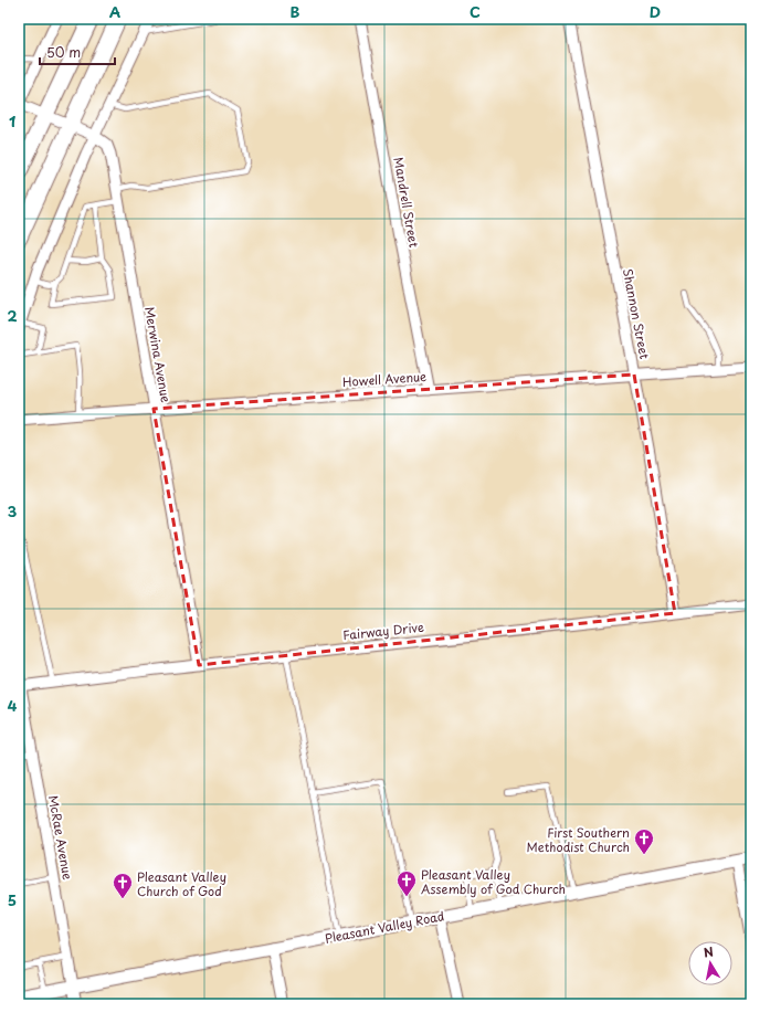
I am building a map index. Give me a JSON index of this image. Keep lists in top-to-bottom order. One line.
{"streets":{"street":["Mandrell Street","Shannon Street","Merwina Avenue","Howell Avenue","Fairway Drive","McRae Avenue","Pleasant Valley Road"]},"crossings":[["Mandrell Street","Howell Avenue"],["Shannon Street","Howell Avenue"],["Shannon Street","Fairway Drive"],["Merwina Avenue","Howell Avenue"],["Merwina Avenue","Fairway Drive"],["Fairway Drive","McRae Avenue"],["McRae Avenue","Pleasant Valley Road"]],"places":{"church":["First Southern Methodist Church","Pleasant Valley Assembly of God Church","Pleasant Valley Church of God"]},"scale_bar":"50 m","north":"top","grid":{"columns":["A","B","C","D"],"rows":["1","2","3","4","5"]}}
